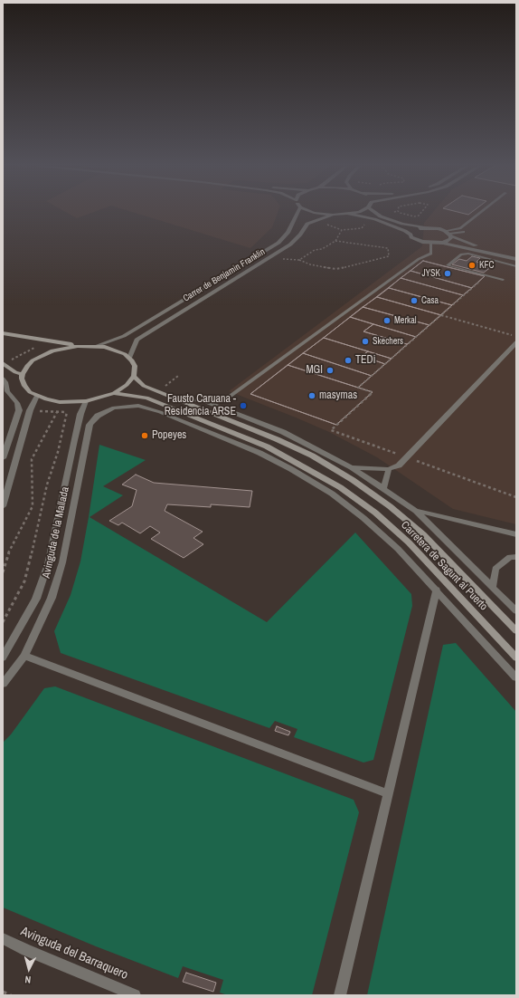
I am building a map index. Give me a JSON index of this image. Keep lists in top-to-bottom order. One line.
{"streets":{"street":["Carrer de Benjamin Franklin","Avinguda de la Mallada","Carretera de Sagunt al Puerto","Avinguda del Barraquero"]},"places":["KFC","JYSK","Casa","Merkal","Skechers","TEDi","MGI","masymas","Fausto Caruana - Residencia ARSE","Popeyes"],"north":"bottom"}
